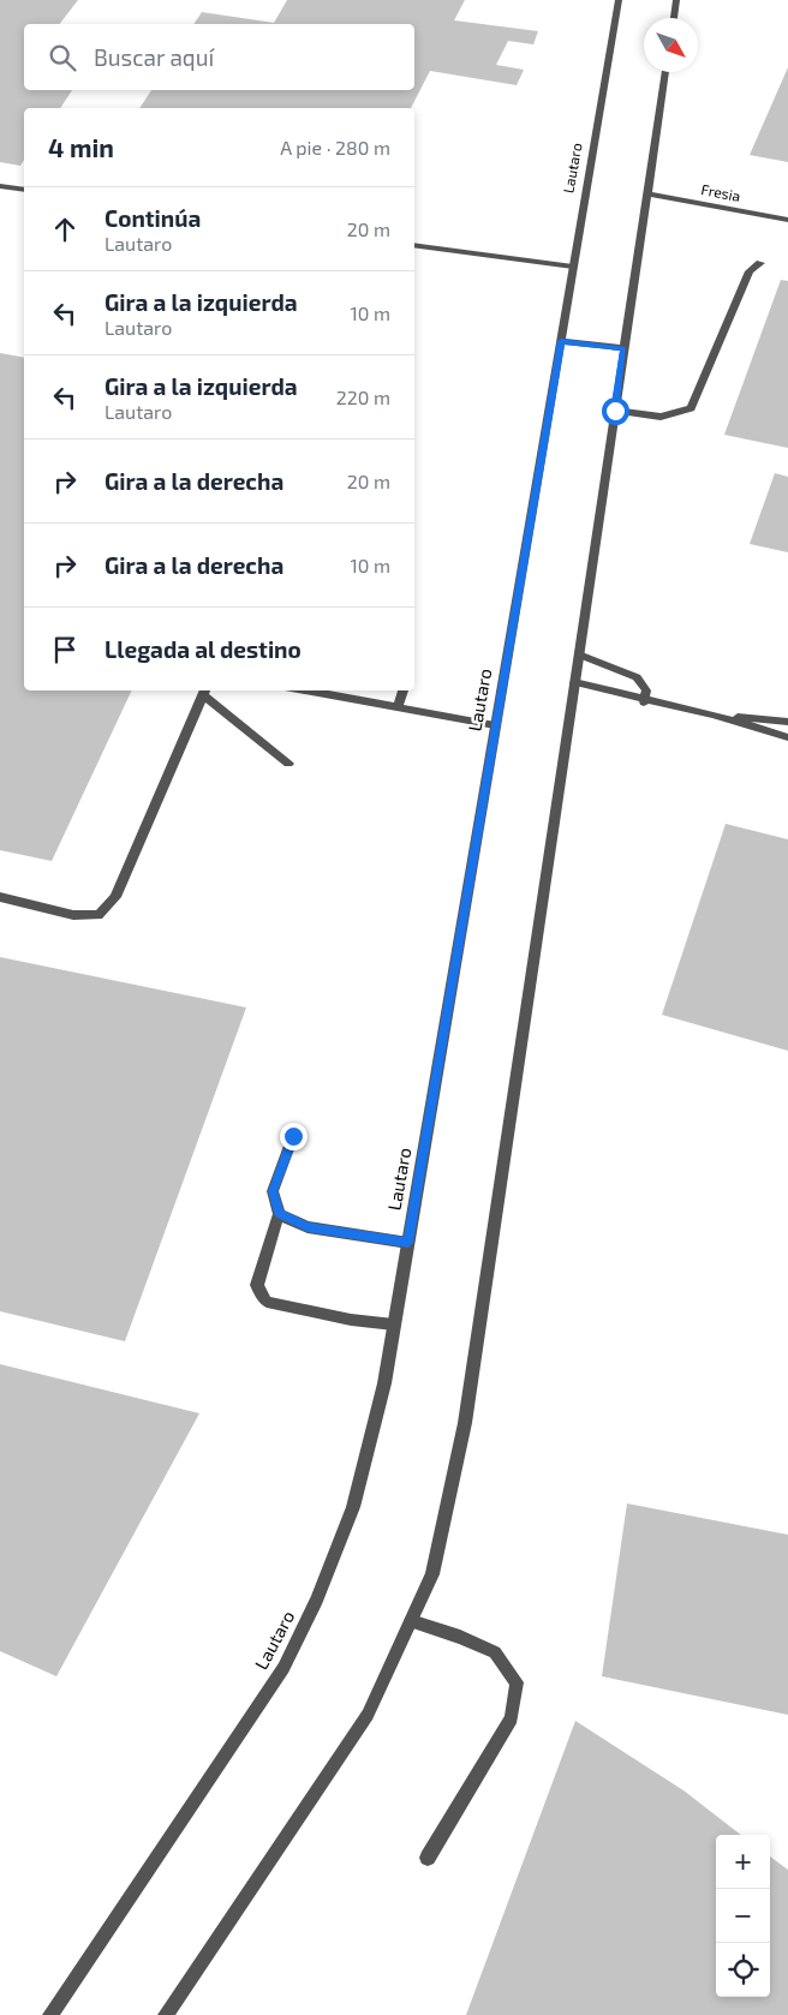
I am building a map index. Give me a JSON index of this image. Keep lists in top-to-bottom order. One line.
{"streets":{"street":["Lautaro","Fresia"]},"north":"bottom right","page":{"search":"Buscar aquí","heading":["4 min","A pie · 280 m"],"list":[["Continúa","Lautaro","20 m"],["Gira a la izquierda","Lautaro","10 m"],["Gira a la izquierda","Lautaro","220 m"],["Gira a la derecha","20 m"],["Gira a la derecha","10 m"],"Llegada al destino"],"map_buttons":["+","−"]}}
